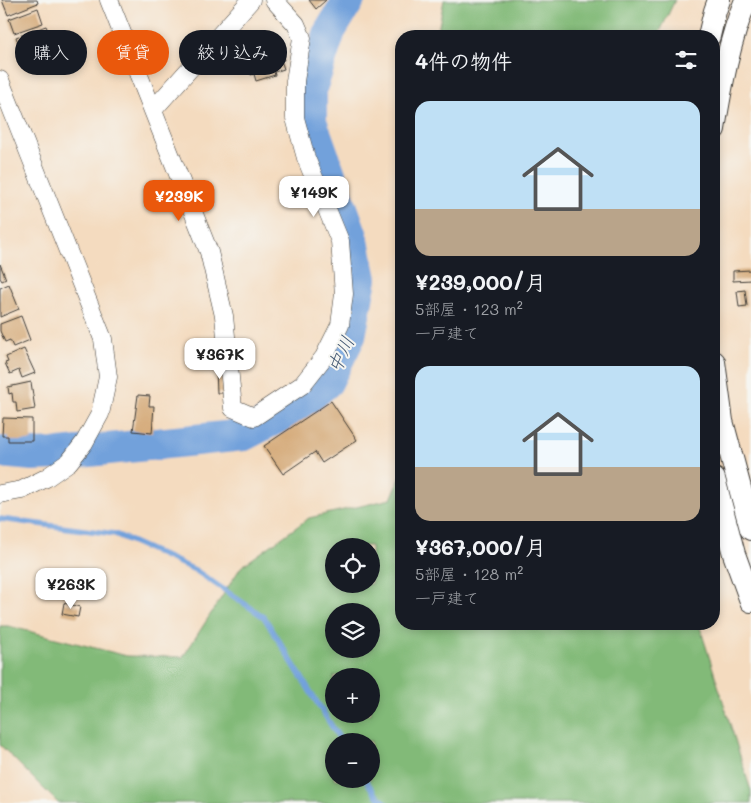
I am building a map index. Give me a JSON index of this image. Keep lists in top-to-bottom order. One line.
{"water":["中川"],"page":{"chip":["購入","賃貸","絞り込み"],"heading":"4件の物件","list":[{"name":"¥239,000/月","note":"5部屋 · 123 m² · 一戸建て"},{"name":"¥367,000/月","note":"5部屋 · 128 m² · 一戸建て"}],"price":["¥149K","¥239K","¥367K","¥263K"],"map_buttons":["+","−"]}}
